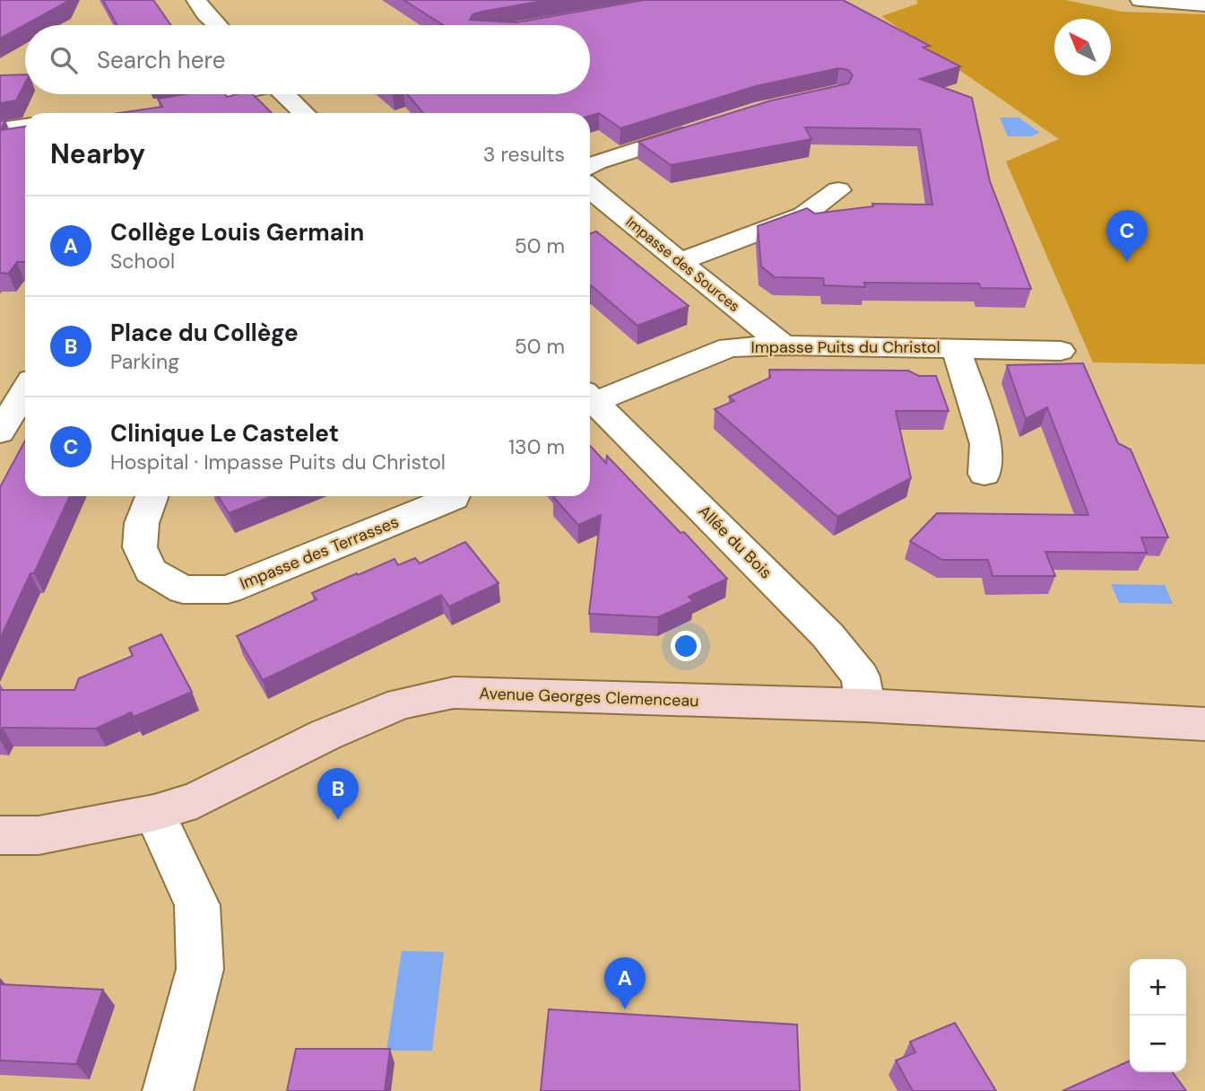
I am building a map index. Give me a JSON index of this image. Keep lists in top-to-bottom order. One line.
{"streets":{"street":["Impasse des Sources","Impasse Puits du Christol","Allée du Bois","Impasse des Terrasses","Avenue Georges Clemenceau"]},"crossings":[["Impasse des Sources","Impasse Puits du Christol"],["Allée du Bois","Avenue Georges Clemenceau"]],"north":"top left","page":{"search":"Search here","heading":["Nearby","3 results"],"list":[{"mark":"A","name":"Collège Louis Germain","note":"School","value":"50 m"},{"mark":"B","name":"Place du Collège","note":"Parking","value":"50 m"},{"mark":"C","name":"Clinique Le Castelet","note":"Hospital · Impasse Puits du Christol","value":"130 m"}],"pins":["C","B","A"],"map_buttons":["+","−"]}}
